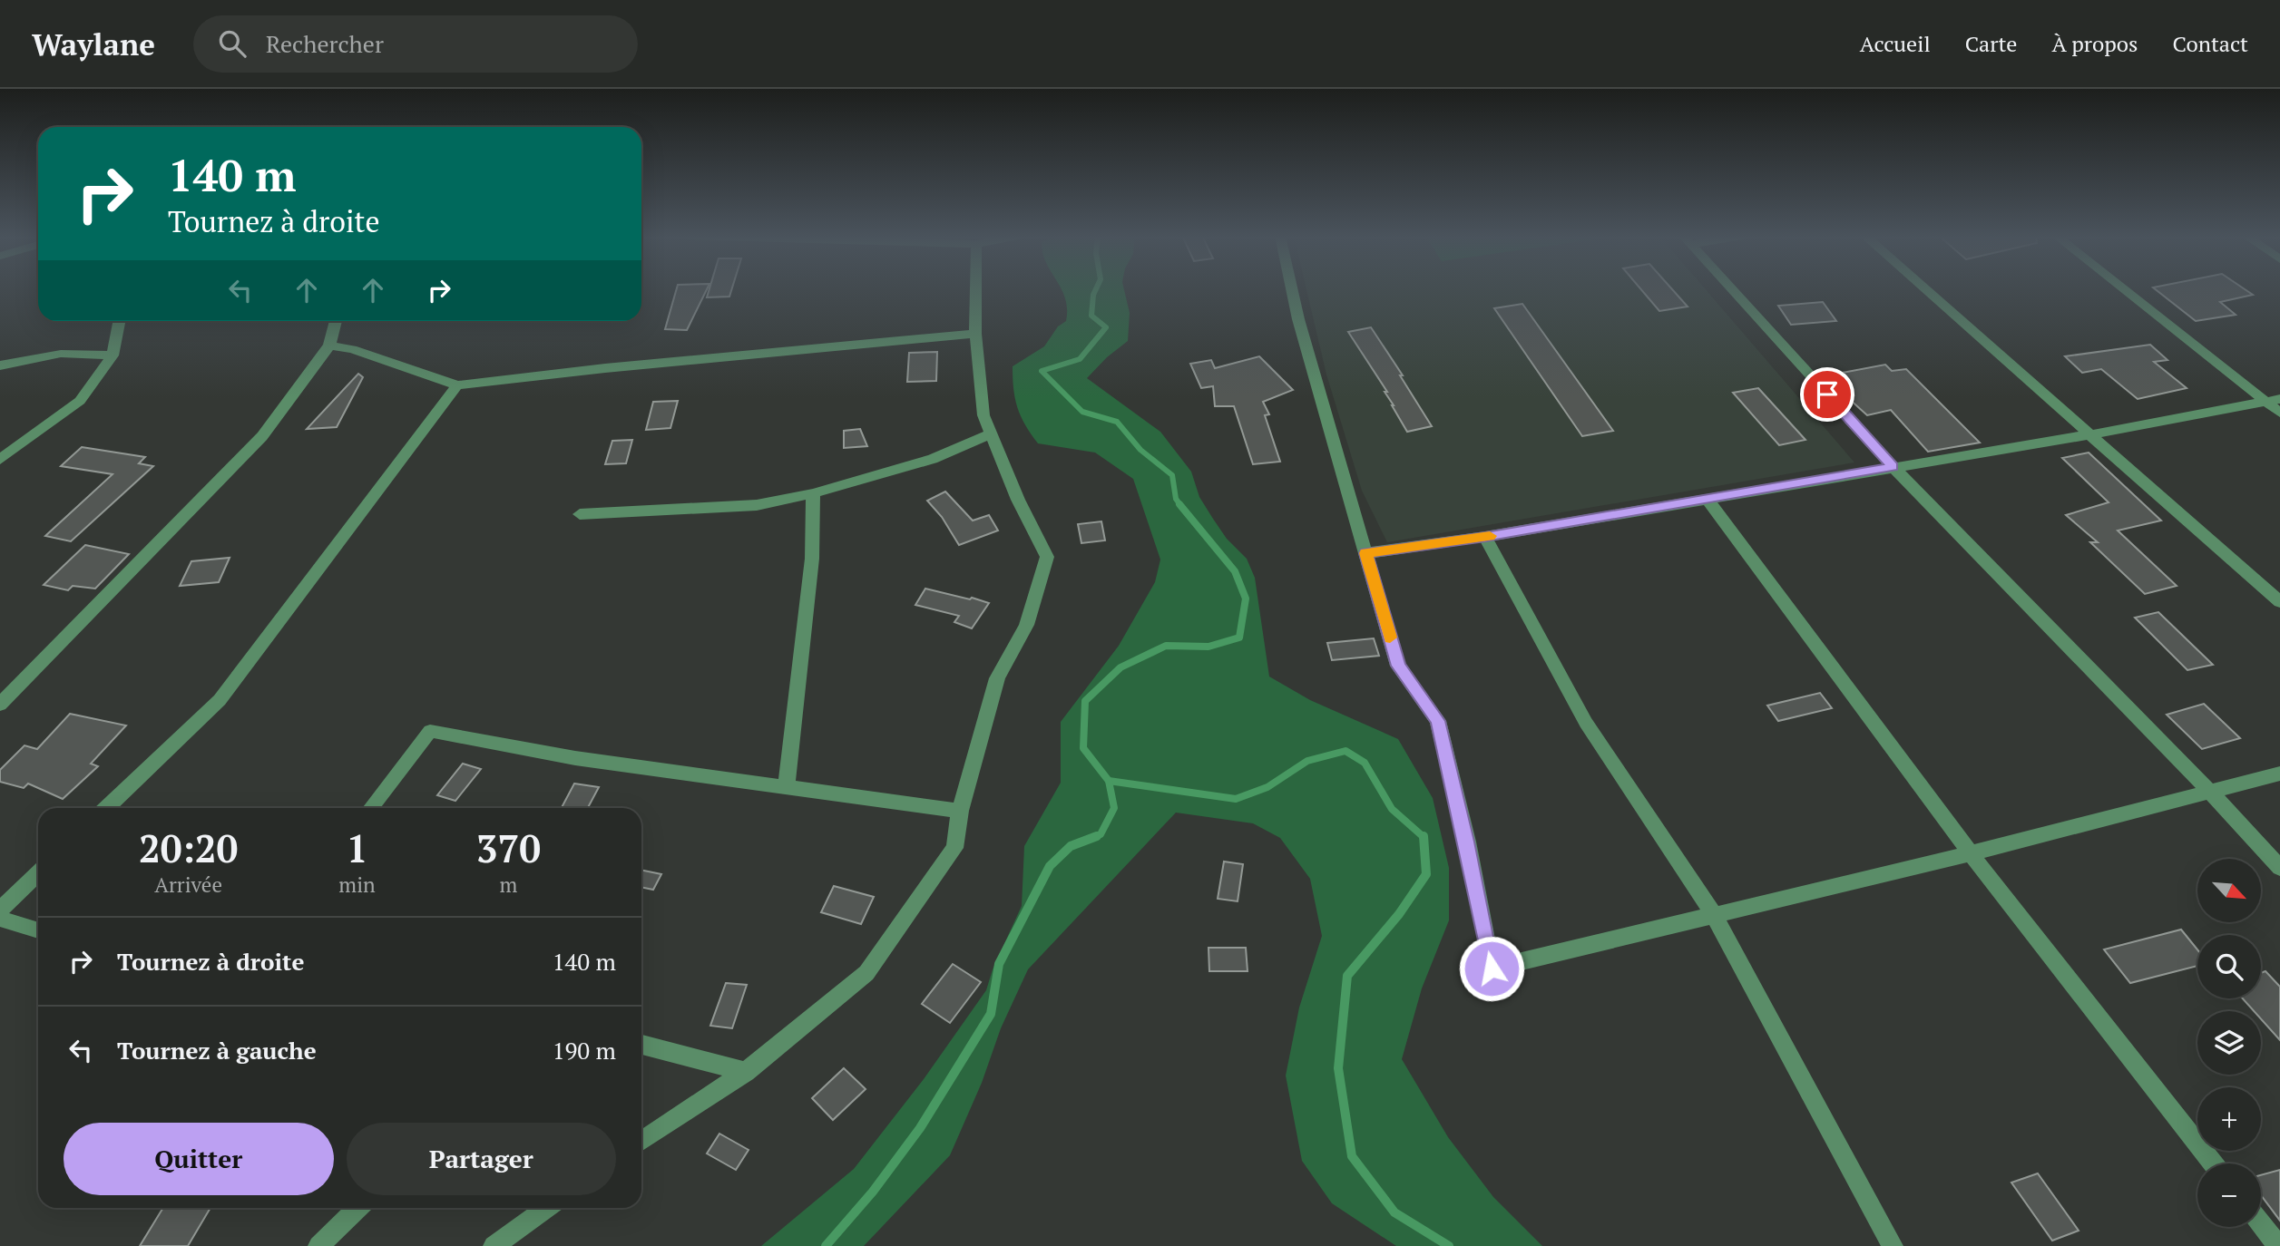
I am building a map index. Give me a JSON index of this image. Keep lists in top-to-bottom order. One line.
{"north":"bottom right","page":{"header":"Waylane","search":"Rechercher","nav":["Accueil","Carte","À propos","Contact"],"turn":["140 m","Tournez à droite"],"eta":["20:20","Arrivée","1","min","370","m"],"map_buttons":["+","−"],"list":[{"name":"Tournez à droite","value":"140 m"},{"name":"Tournez à gauche","value":"190 m"}],"buttons":["Quitter","Partager"]}}
